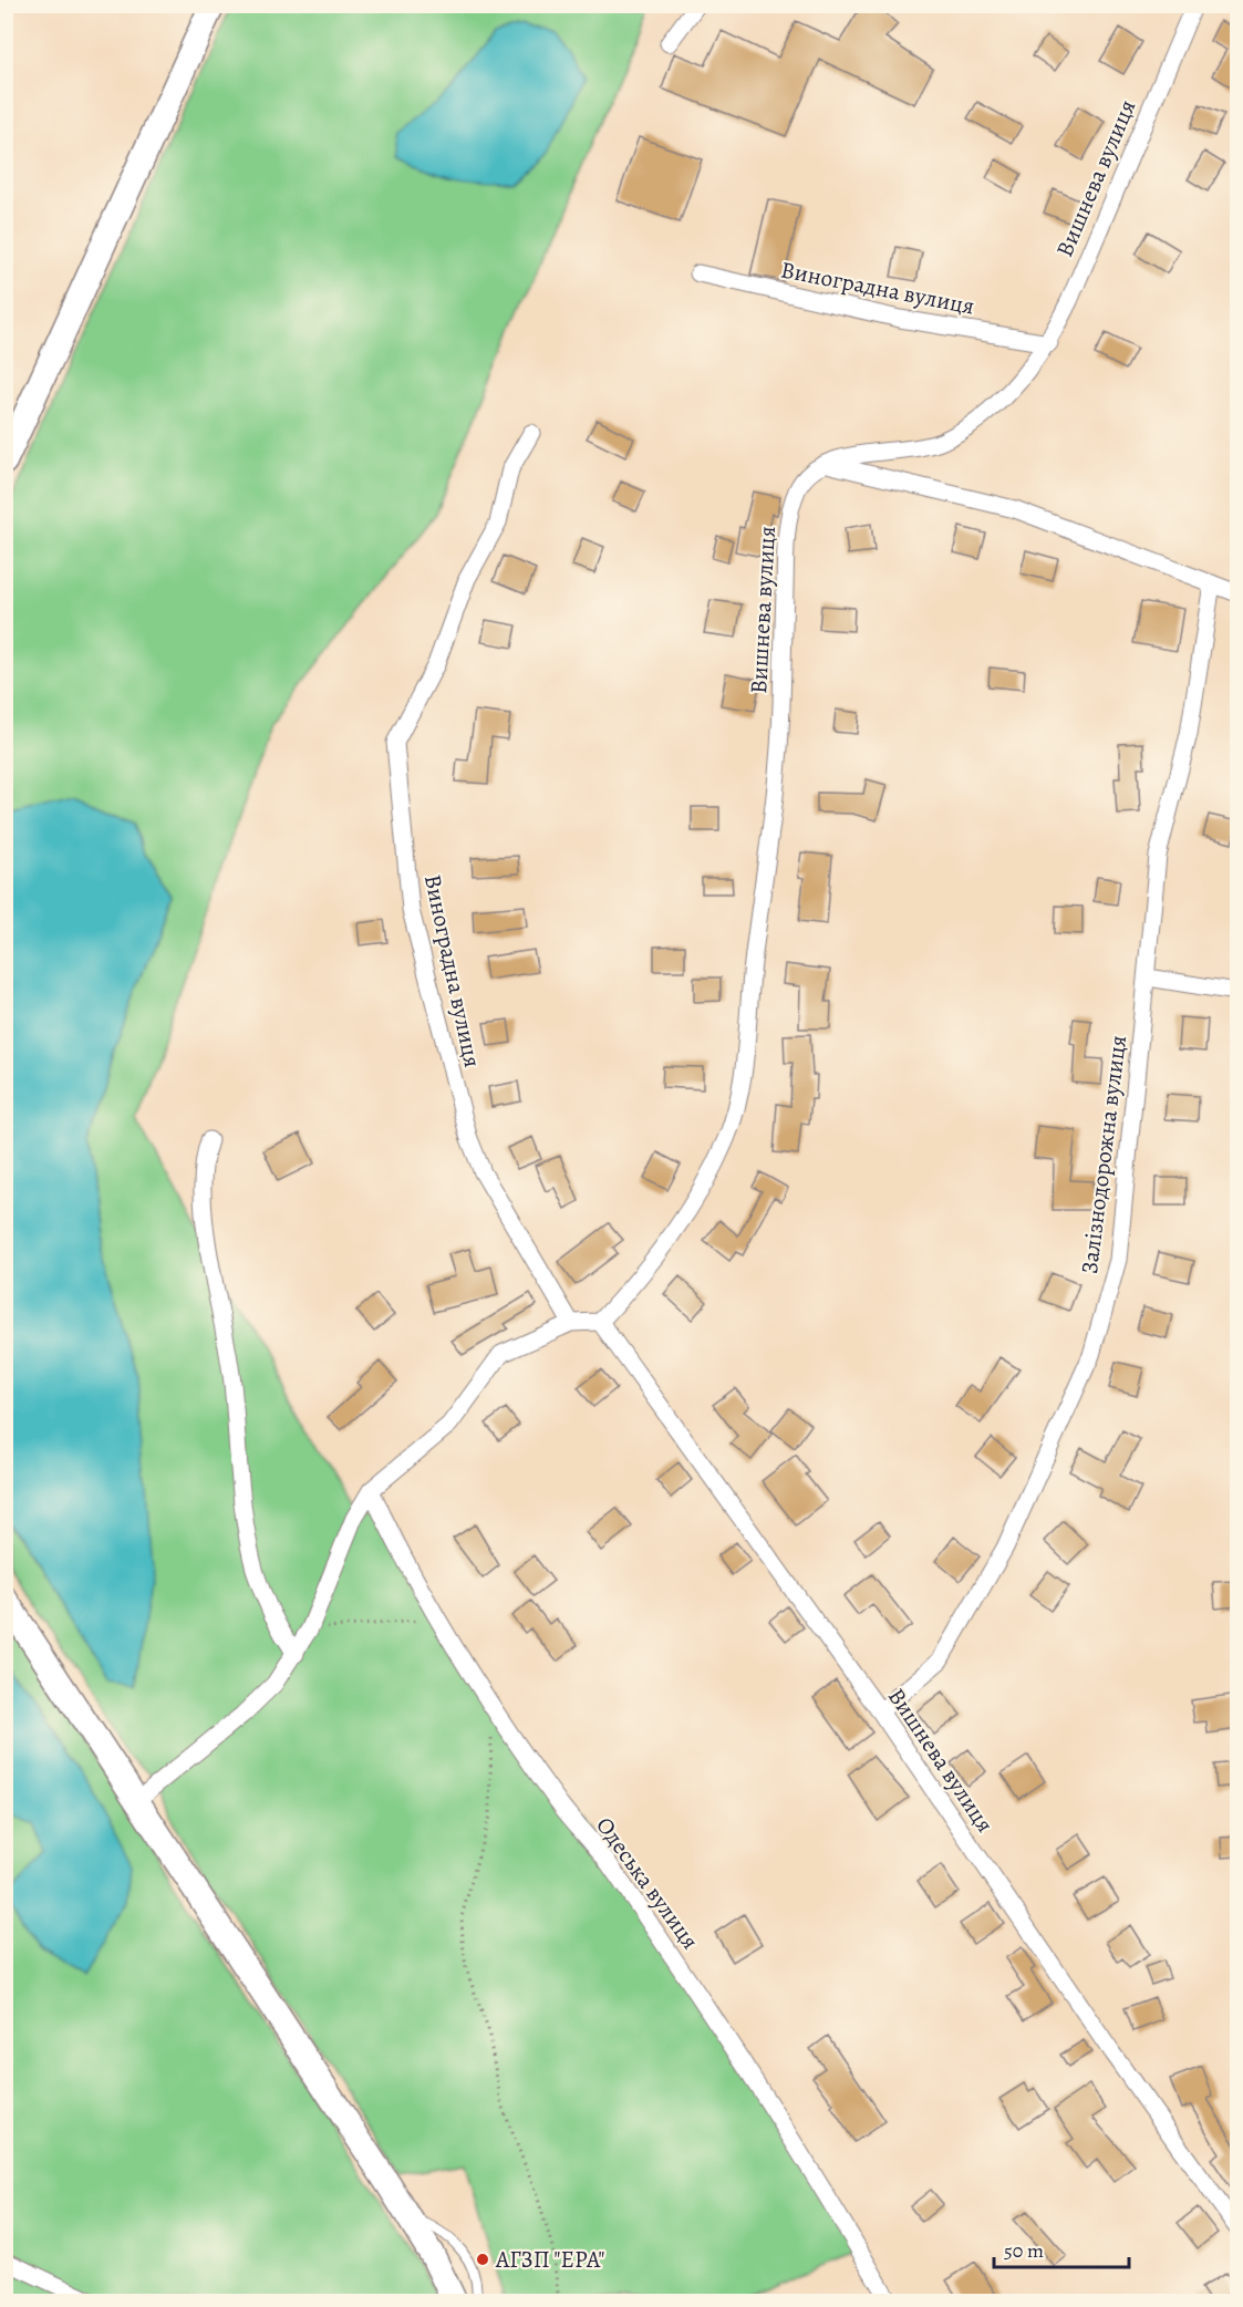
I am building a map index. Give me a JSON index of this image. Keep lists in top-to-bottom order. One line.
{"streets":{"street":["Вишнева вулиця","Виноградна вулиця","Залізнодорожна вулиця","Одеська вулиця"]},"crossings":[["Вишнева вулиця","Виноградна вулиця"],["Вишнева вулиця","Залізнодорожна вулиця"]],"places":["АГЗП \"ЕРА\""],"scale_bar":"50 m"}
